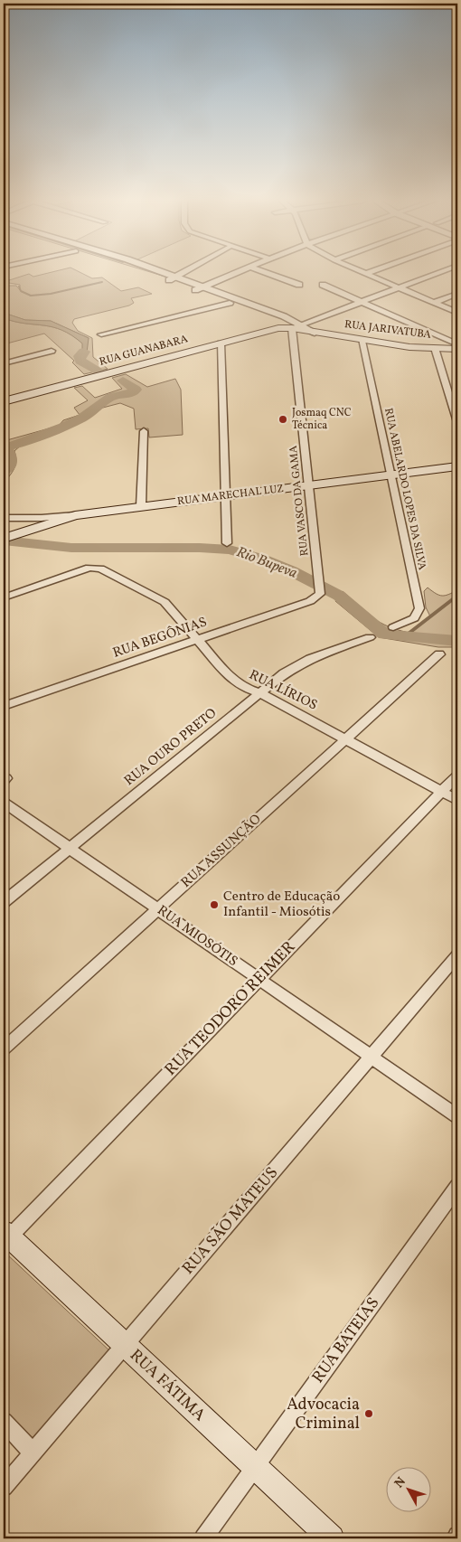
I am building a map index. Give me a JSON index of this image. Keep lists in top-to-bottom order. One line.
{"streets":{"main road":["RUA JARIVATUBA","RUA GUANABARA","RUA MARECHAL LUZ","RUA FÁTIMA"],"street":["RUA ABELARDO LOPES DA SILVA","RUA VASCO DA GAMA","RUA BEGÔNIAS","RUA LÍRIOS","RUA OURO PRETO","RUA ASSUNÇÃO","RUA MIOSÓTIS","RUA TEODORO REIMER","RUA SÃO MATEUS","RUA BATEIAS"]},"crossings":[["RUA JARIVATUBA","RUA GUANABARA"],["RUA JARIVATUBA","RUA ABELARDO LOPES DA SILVA"],["RUA JARIVATUBA","RUA VASCO DA GAMA"],["RUA GUANABARA","RUA VASCO DA GAMA"],["RUA ABELARDO LOPES DA SILVA","RUA MARECHAL LUZ"],["RUA MARECHAL LUZ","RUA VASCO DA GAMA"],["RUA VASCO DA GAMA","RUA BEGÔNIAS"],["RUA BEGÔNIAS","RUA LÍRIOS"],["RUA LÍRIOS","RUA OURO PRETO"],["RUA LÍRIOS","RUA ASSUNÇÃO"],["RUA LÍRIOS","RUA TEODORO REIMER"],["RUA OURO PRETO","RUA MIOSÓTIS"],["RUA ASSUNÇÃO","RUA MIOSÓTIS"],["RUA MIOSÓTIS","RUA TEODORO REIMER"],["RUA MIOSÓTIS","RUA SÃO MATEUS"],["RUA TEODORO REIMER","RUA FÁTIMA"],["RUA SÃO MATEUS","RUA FÁTIMA"],["RUA BATEIAS","RUA FÁTIMA"]],"water":["Rio Bupeva"],"places":["Josmaq CNC Técnica","Centro de Educação Infantil - Miosótis","Advocacia Criminal"],"north":"top left"}
